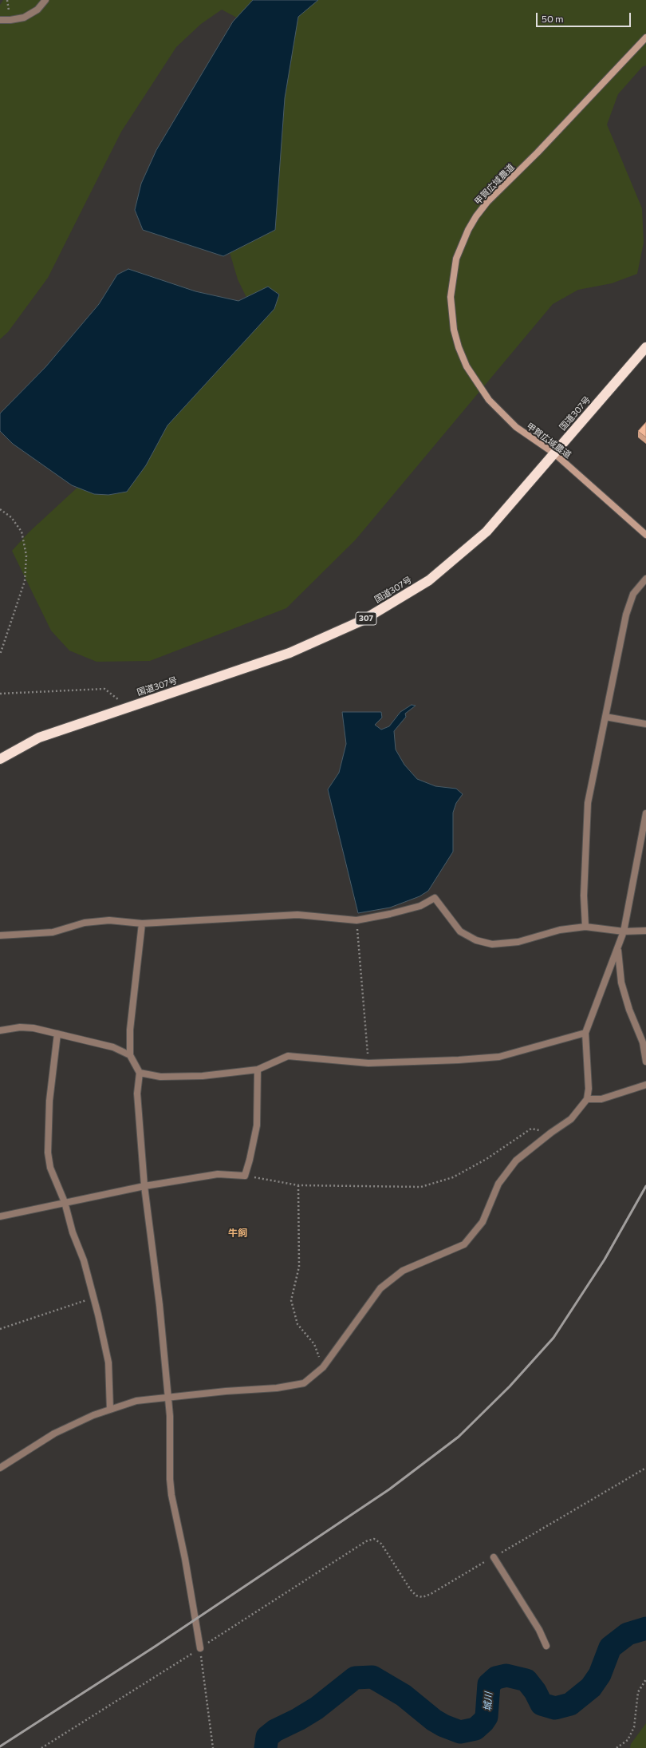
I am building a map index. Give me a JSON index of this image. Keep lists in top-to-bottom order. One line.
{"streets":{"highway":["国道307号","307"],"street":["甲賀広域農道"]},"crossings":[["甲賀広域農道","国道307号"]],"districts":["牛飼"],"water":["城川"],"scale_bar":"50 m"}
